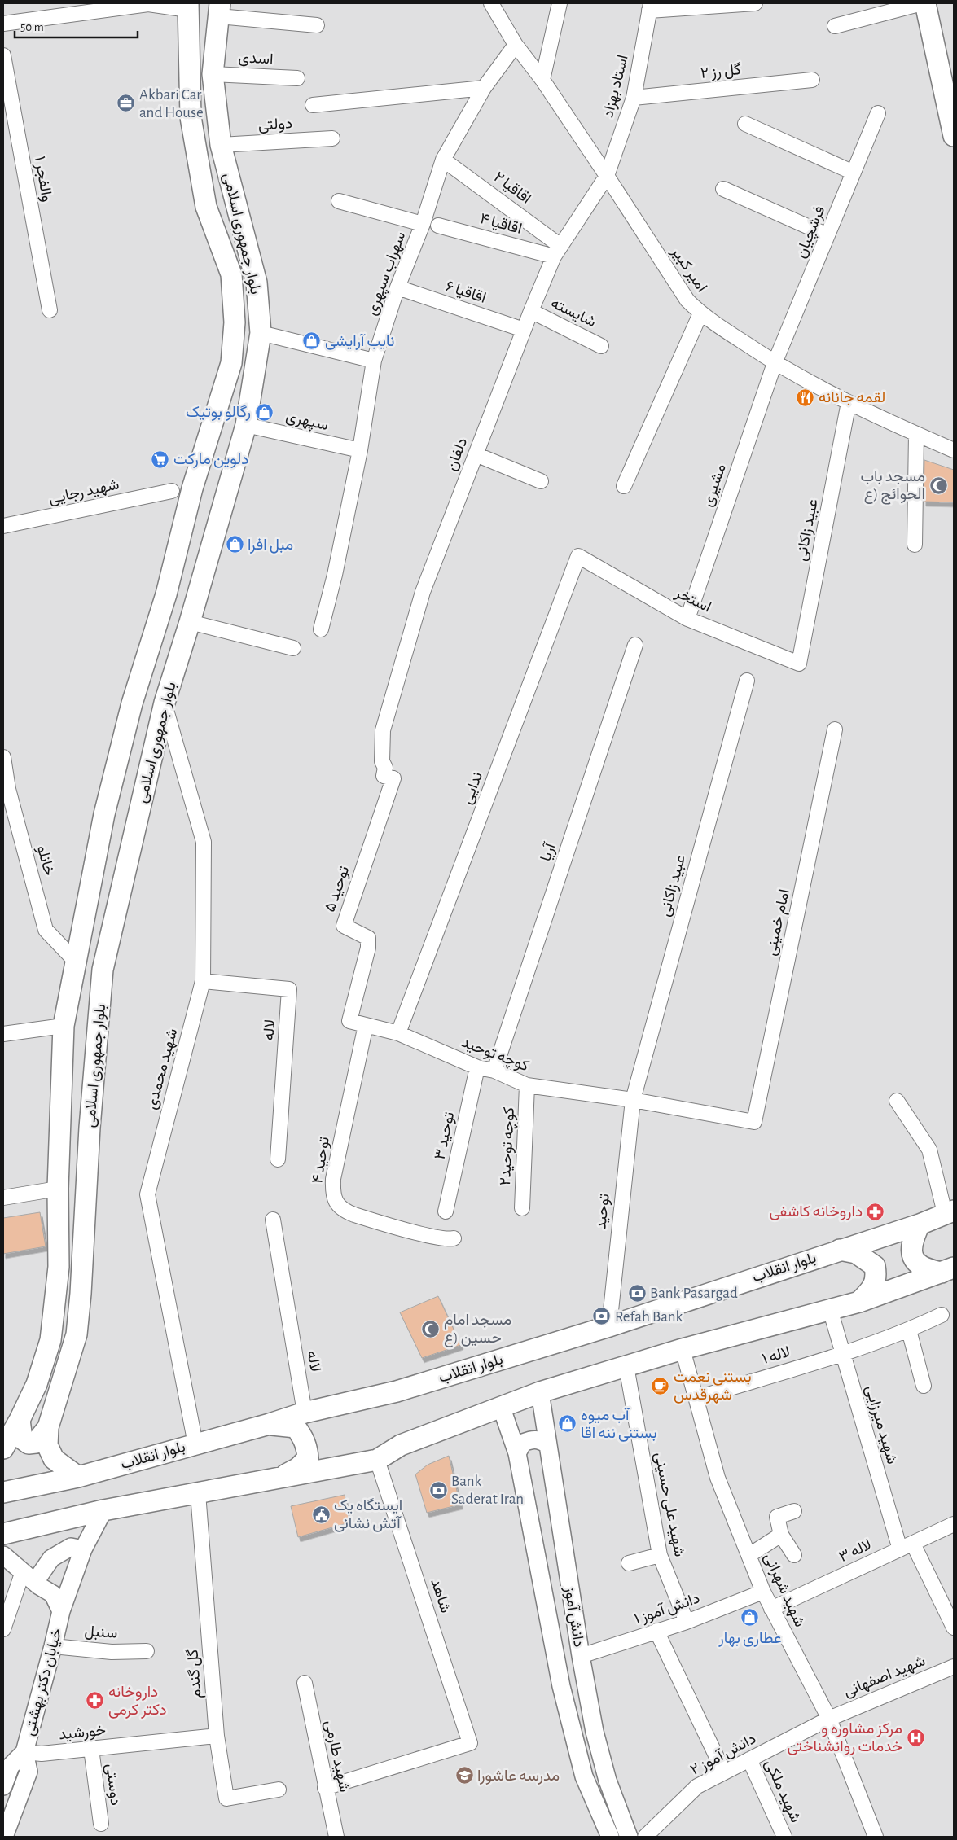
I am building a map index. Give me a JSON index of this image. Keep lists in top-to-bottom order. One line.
{"streets":{"main road":["بلوار جمهوری اسلامی","بلوار انقلاب"],"street":["اسدی","گل رز ۲","استاد بهزاد","دولتی","والفجر ۱","اقاقیا ۲","اقاقیا ۴","فرشچیان","امیر کبیر","سهراب سپهری","اقاقیا ۶","شایسته","سپهری","دلفان","مشیری","شهید رجایی","عبید زاکانی","استخر","ندایی","آریا","خانلو","توحید ۵","امام خمینی","لاله","کوچه توحید","شهید محمدی","توحید ۳","کوچه توحید۲","توحید ۴","توحید","لاله ۱","شهید میرزایی","شهید علی حسینی","لاله ۳","شهید شهرانی","شاهد","دانش آموز ۱","دانش آموز","سنبل","گل گندم","شهید اصفهانی","خیابان دکتر بهشتی","خورشید","دانش آموز ۲","شهید طارمی","دوستی","شهید ملکی"]},"crossings":[["اسدی","بلوار جمهوری اسلامی"],["گل رز ۲","استاد بهزاد"],["استاد بهزاد","امیر کبیر"],["استاد بهزاد","دلفان"],["دولتی","بلوار جمهوری اسلامی"],["اقاقیا ۲","اقاقیا ۴"],["اقاقیا ۲","سهراب سپهری"],["اقاقیا ۲","دلفان"],["اقاقیا ۴","دلفان"],["فرشچیان","امیر کبیر"],["فرشچیان","مشیری"],["بلوار جمهوری اسلامی","سپهری"],["بلوار جمهوری اسلامی","خانلو"],["بلوار جمهوری اسلامی","شهید محمدی"],["بلوار جمهوری اسلامی","بلوار انقلاب"],["امیر کبیر","سهراب سپهری"],["امیر کبیر","دلفان"],["امیر کبیر","مشیری"],["امیر کبیر","عبید زاکانی"],["سهراب سپهری","اقاقیا ۶"],["سهراب سپهری","سپهری"],["اقاقیا ۶","دلفان"],["شایسته","دلفان"],["دلفان","توحید ۵"],["مشیری","استخر"],["عبید زاکانی","استخر"],["عبید زاکانی","کوچه توحید"],["عبید زاکانی","توحید"],["استخر","ندایی"],["ندایی","کوچه توحید"],["آریا","کوچه توحید"],["توحید ۵","کوچه توحید"],["امام خمینی","کوچه توحید"],["لاله","شهید محمدی"],["لاله","بلوار انقلاب"],["کوچه توحید","توحید ۳"],["کوچه توحید","کوچه توحید۲"],["کوچه توحید","توحید ۴"],["کوچه توحید","توحید"],["شهید محمدی","بلوار انقلاب"],["توحید","بلوار انقلاب"],["لاله ۱","شهید میرزایی"],["لاله ۱","شهید شهرانی"],["شهید میرزایی","لاله ۳"],["شهید علی حسینی","دانش آموز ۱"],["لاله ۳","شهید شهرانی"],["شهید شهرانی","دانش آموز ۱"],["شهید شهرانی","شهید اصفهانی"],["شهید شهرانی","دانش آموز ۲"],["شاهد","شهید طارمی"],["دانش آموز ۱","دانش آموز"],["سنبل","خیابان دکتر بهشتی"],["گل گندم","خورشید"],["شهید اصفهانی","دانش آموز ۲"],["خیابان دکتر بهشتی","خورشید"],["خورشید","دوستی"],["دانش آموز ۲","شهید ملکی"]],"places":{"office":["Akbari Car and House"],"shop":["نایب آرایشی","رگالو بوتیک","مبل افرا","آب میوه بستنی ننه اقا","عطاری بهار"],"restaurant":["لقمه جانانه"],"supermarket":["دلوین مارکت"],"mosque":["مسجد باب الحوائج (ع","مسجد امام حسین (ع"],"pharmacy":["داروخانه کاشفی","داروخانه دکتر کرمی"],"bank":["Bank Pasargad","Refah Bank","Bank Saderat Iran"],"cafe":["بستنی نعمت شهرقدس"],"public building":["ایستگاه یک آتش نشانی"],"hospital":["مرکز مشاوره و خدمات روانشناختی"],"school or university":["مدرسه عاشورا"]},"scale_bar":"50 m"}
